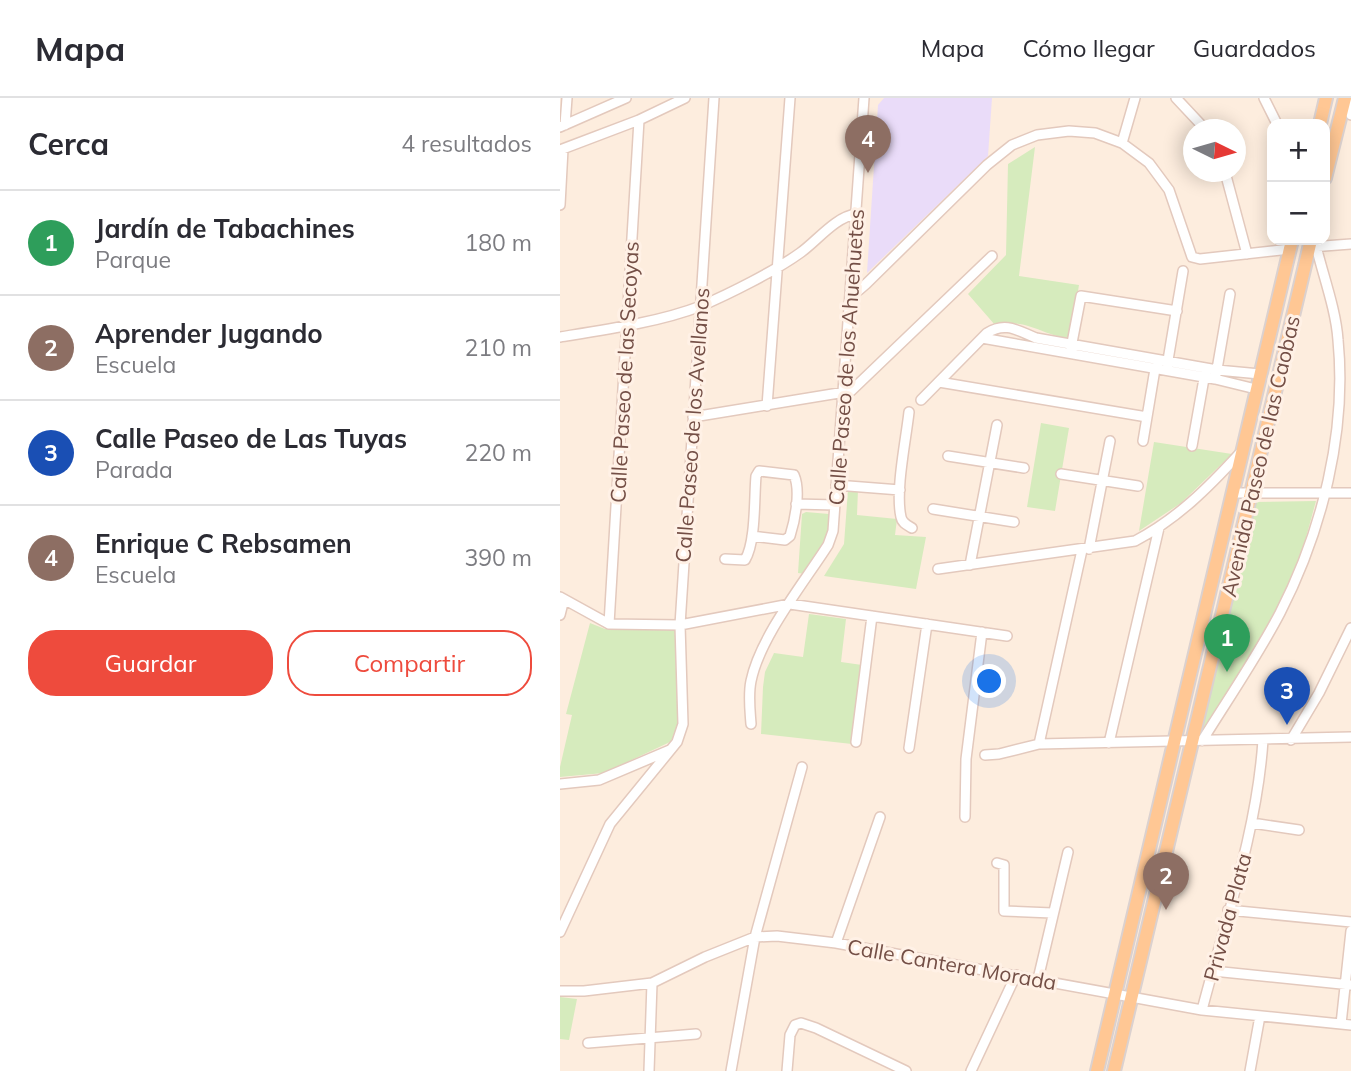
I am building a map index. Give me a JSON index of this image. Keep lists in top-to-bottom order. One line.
{"streets":{"main road":["Avenida Paseo de las Caobas"],"street":["Calle Paseo de los Ahuehuetes","Calle Paseo de las Secoyas","Calle Paseo de los Avellanos","Privada Plata","Calle Cantera Morada"]},"crossings":[["Avenida Paseo de las Caobas","Calle Cantera Morada"],["Privada Plata","Calle Cantera Morada"]],"north":"right","page":{"header":"Mapa","nav":["Mapa","Cómo llegar","Guardados"],"heading":["Cerca","4 resultados"],"pins":["4","1","3","2"],"map_buttons":["+","−"],"list":[{"mark":"1","name":"Jardín de Tabachines","note":"Parque","value":"180 m"},{"mark":"2","name":"Aprender Jugando","note":"Escuela","value":"210 m"},{"mark":"3","name":"Calle Paseo de Las Tuyas","note":"Parada","value":"220 m"},{"mark":"4","name":"Enrique C Rebsamen","note":"Escuela","value":"390 m"}],"buttons":["Guardar","Compartir"]}}
